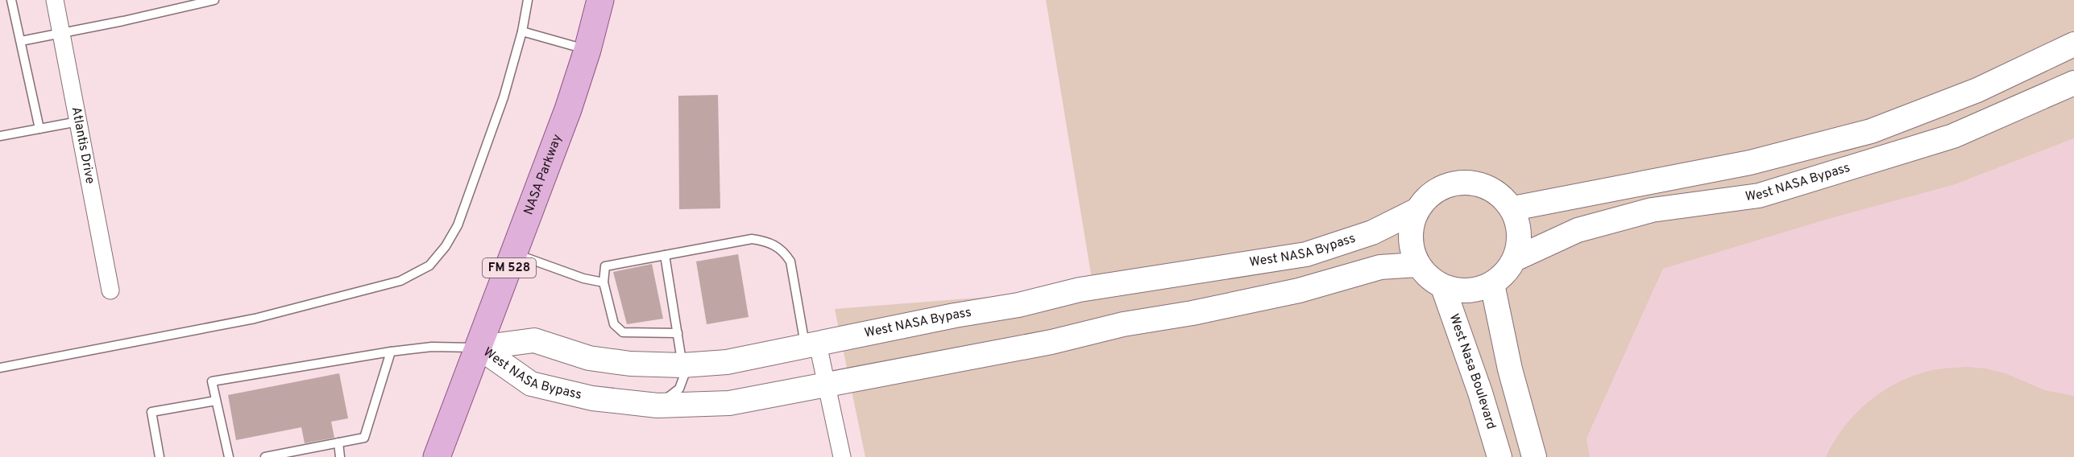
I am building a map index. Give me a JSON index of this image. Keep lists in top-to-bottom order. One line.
{"streets":{"main road":["NASA Parkway","FM 528"],"street":["Atlantis Drive","West NASA Bypass","West Nasa Boulevard"]},"crossings":[["NASA Parkway","West NASA Bypass"],["NASA Parkway","FM 528"],["West NASA Bypass","FM 528"],["West NASA Bypass","West Nasa Boulevard"]]}
